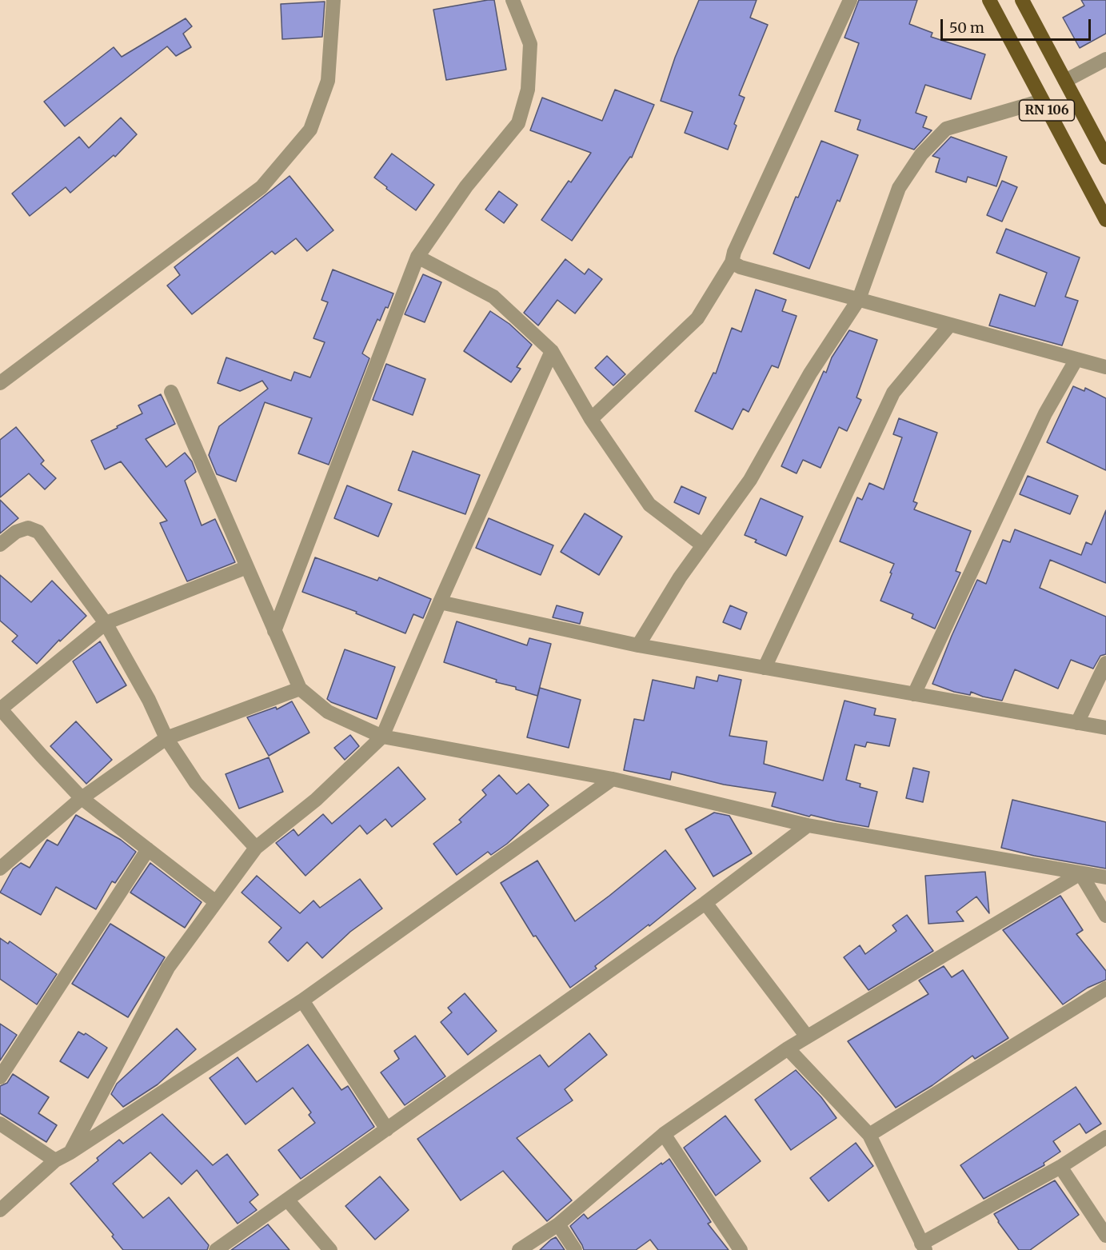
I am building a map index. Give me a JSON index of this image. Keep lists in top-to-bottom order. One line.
{"streets":{"main road":["RN 106"]},"scale_bar":"50 m"}
